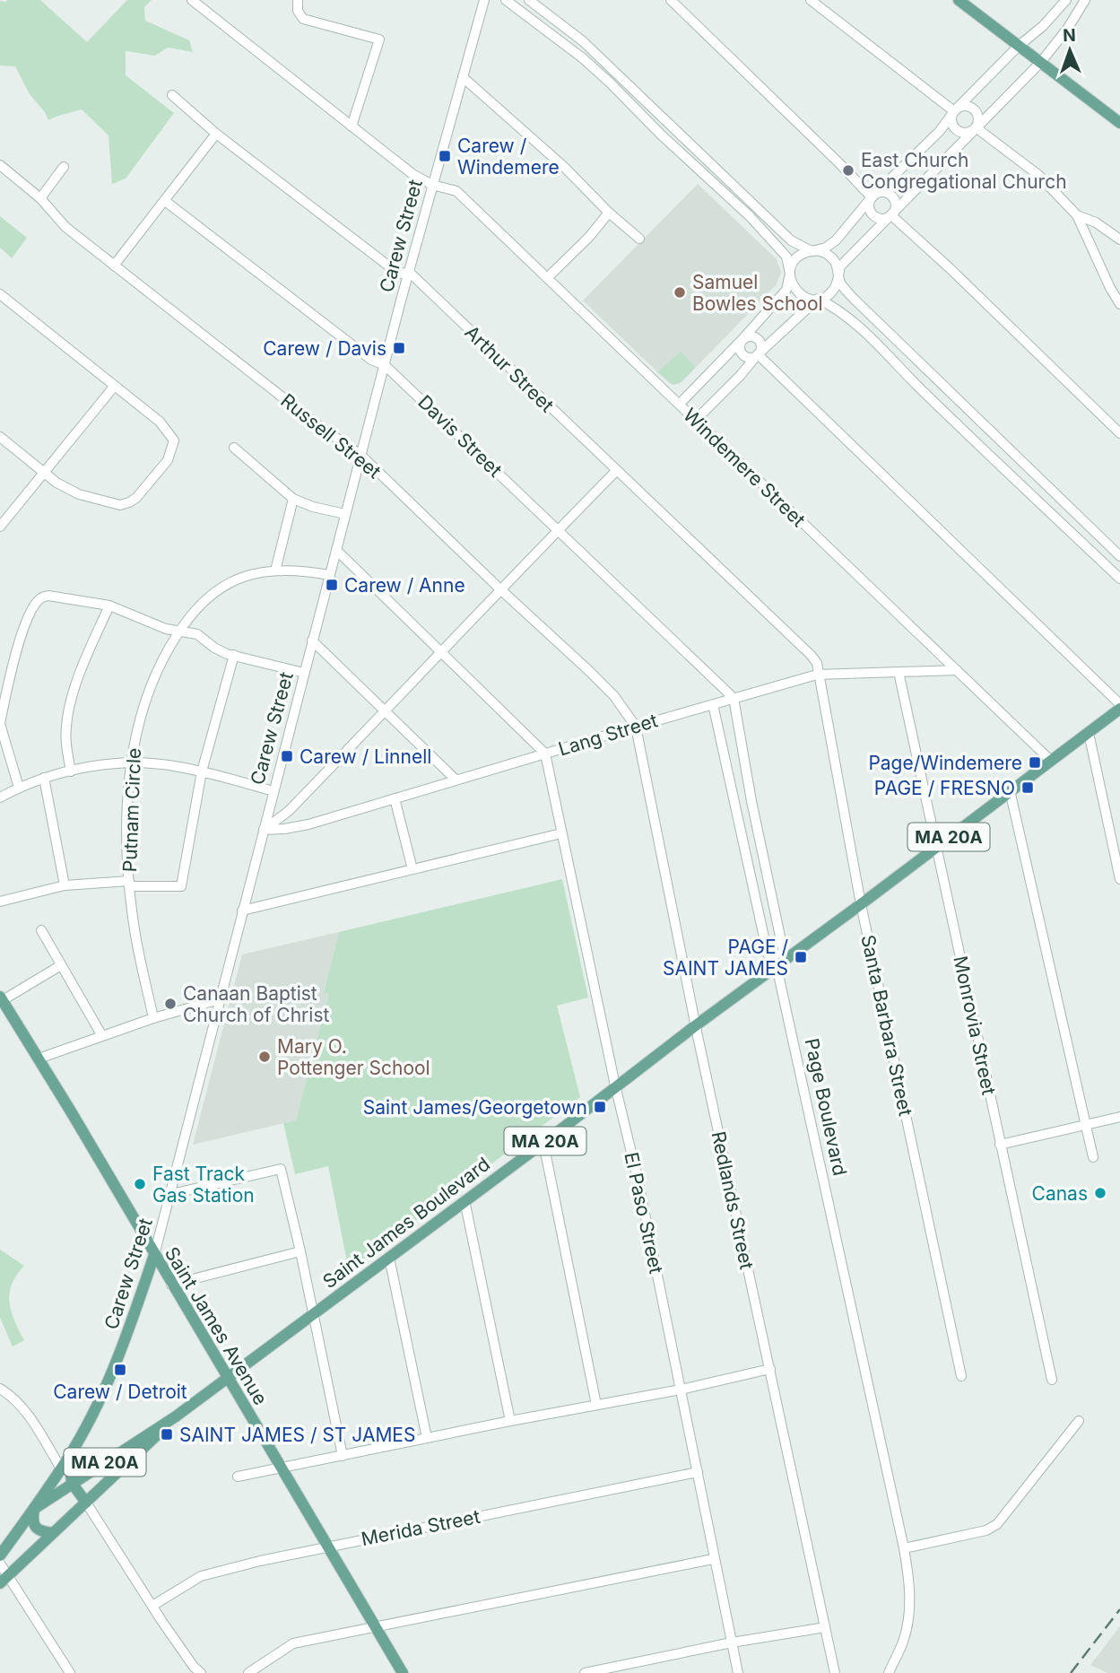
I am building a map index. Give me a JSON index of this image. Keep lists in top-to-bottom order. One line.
{"streets":{"main road":["Carew Street","MA 20A","Saint James Boulevard","Saint James Avenue"],"street":["Arthur Street","Russell Street","Davis Street","Windemere Street","Lang Street","Putnam Circle","Santa Barbara Street","Monrovia Street","Page Boulevard","Redlands Street","El Paso Street","Merida Street"]},"crossings":[["Carew Street","Arthur Street"],["Carew Street","Russell Street"],["Carew Street","Davis Street"],["Carew Street","Windemere Street"],["Carew Street","Lang Street"],["Carew Street","Putnam Circle"],["Carew Street","Saint James Boulevard"],["Carew Street","Saint James Avenue"],["Arthur Street","Lang Street"],["Arthur Street","Santa Barbara Street"],["Russell Street","Lang Street"],["Russell Street","Redlands Street"],["Davis Street","Lang Street"],["Windemere Street","Lang Street"],["Windemere Street","MA 20A"],["Lang Street","Santa Barbara Street"],["Lang Street","Monrovia Street"],["Lang Street","Redlands Street"],["Lang Street","El Paso Street"],["MA 20A","Santa Barbara Street"],["MA 20A","Monrovia Street"],["MA 20A","Page Boulevard"],["MA 20A","Saint James Boulevard"],["Page Boulevard","Saint James Boulevard"],["Redlands Street","Saint James Boulevard"],["El Paso Street","Saint James Boulevard"],["El Paso Street","Merida Street"],["Saint James Boulevard","Saint James Avenue"],["Saint James Avenue","Merida Street"]],"places":{"transit":["Carew / Windemere","Carew / Davis","Carew / Anne","Carew / Linnell","Page/Windemere","PAGE / FRESNO","PAGE / SAINT JAMES","Saint James/Georgetown","Carew / Detroit","SAINT JAMES / ST JAMES"],"other":["East Church Congregational Church","Samuel Bowles School","Canaan Baptist Church of Christ","Mary O. Pottenger School","Fast Track Gas Station","Canas"]},"north":"top"}
